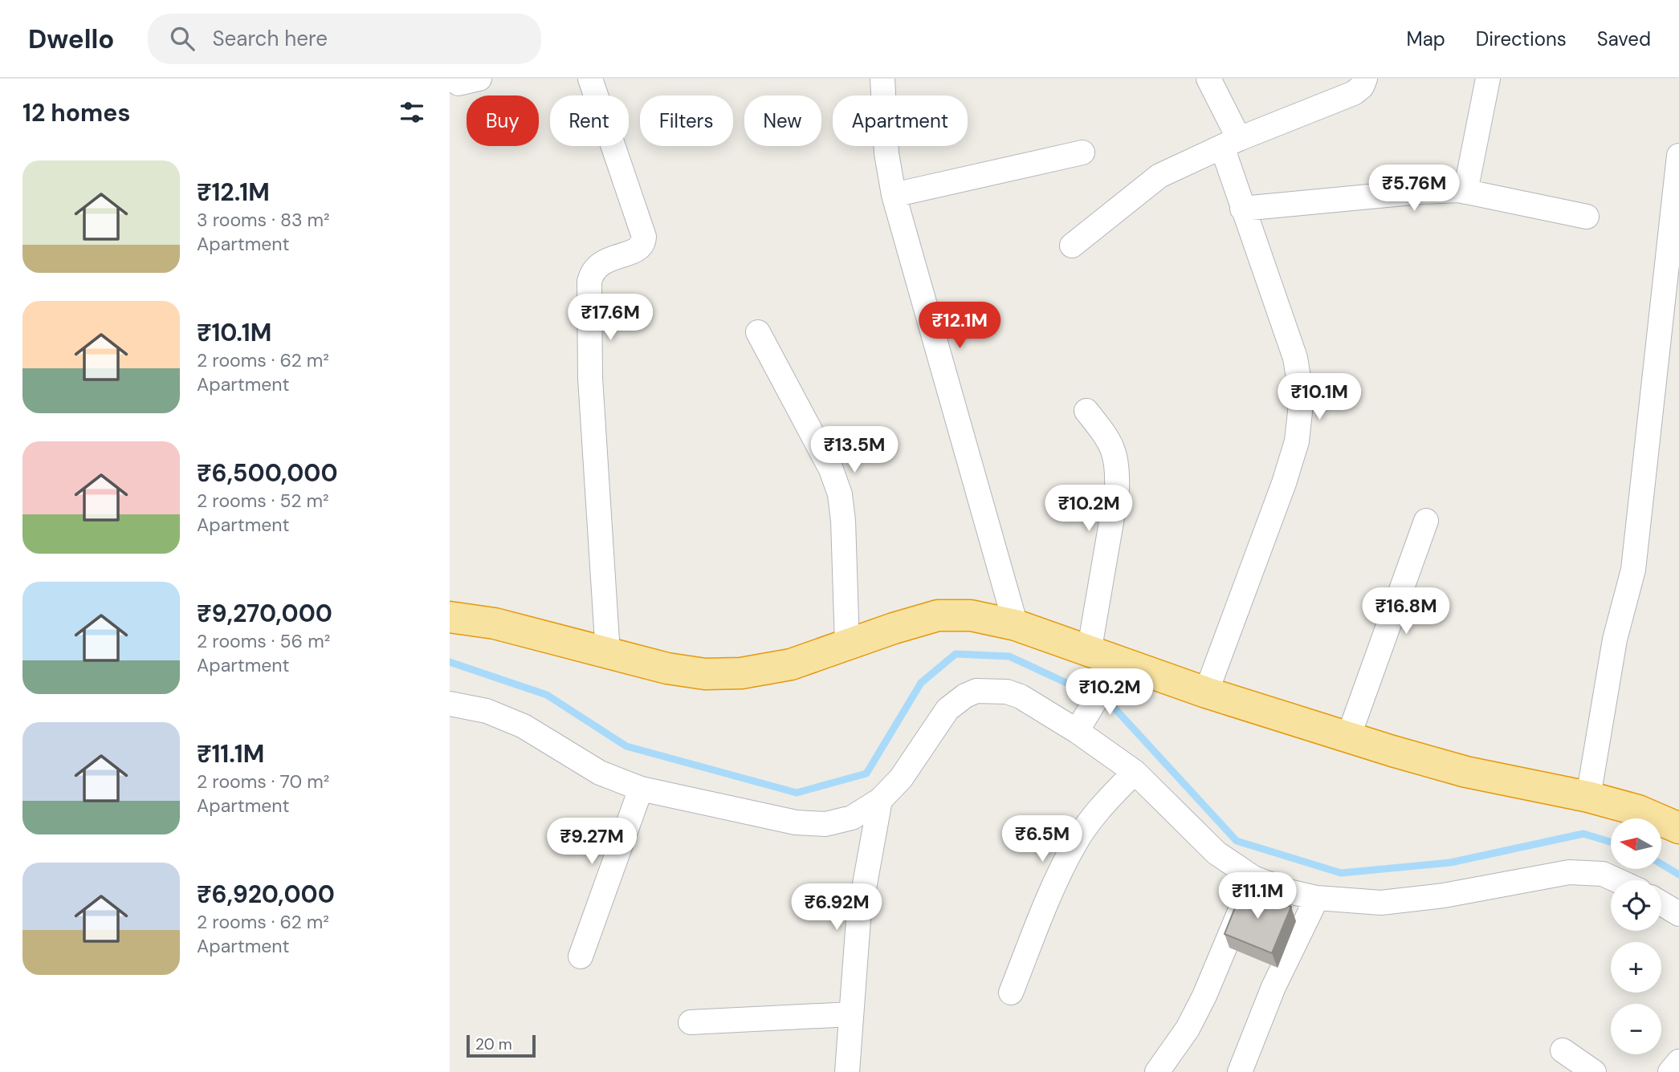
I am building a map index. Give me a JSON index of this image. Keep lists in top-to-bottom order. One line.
{"scale_bar":"20 m","north":"left","page":{"header":"Dwello","search":"Search here","nav":["Map","Directions","Saved"],"heading":"12 homes","chip":["Buy","Rent","Filters","New","Apartment"],"list":[{"name":"₹12.1M","note":"3 rooms · 83 m² · Apartment"},{"name":"₹10.1M","note":"2 rooms · 62 m² · Apartment"},{"name":"₹6,500,000","note":"2 rooms · 52 m² · Apartment"},{"name":"₹9,270,000","note":"2 rooms · 56 m² · Apartment"},{"name":"₹11.1M","note":"2 rooms · 70 m² · Apartment"},{"name":"₹6,920,000","note":"2 rooms · 62 m² · Apartment"}],"price":["₹5.76M","₹17.6M","₹12.1M","₹10.1M","₹13.5M","₹10.2M","₹16.8M","₹10.2M","₹6.5M","₹9.27M","₹11.1M","₹6.92M"],"map_buttons":["+","−"],"scale":"20 m"}}
